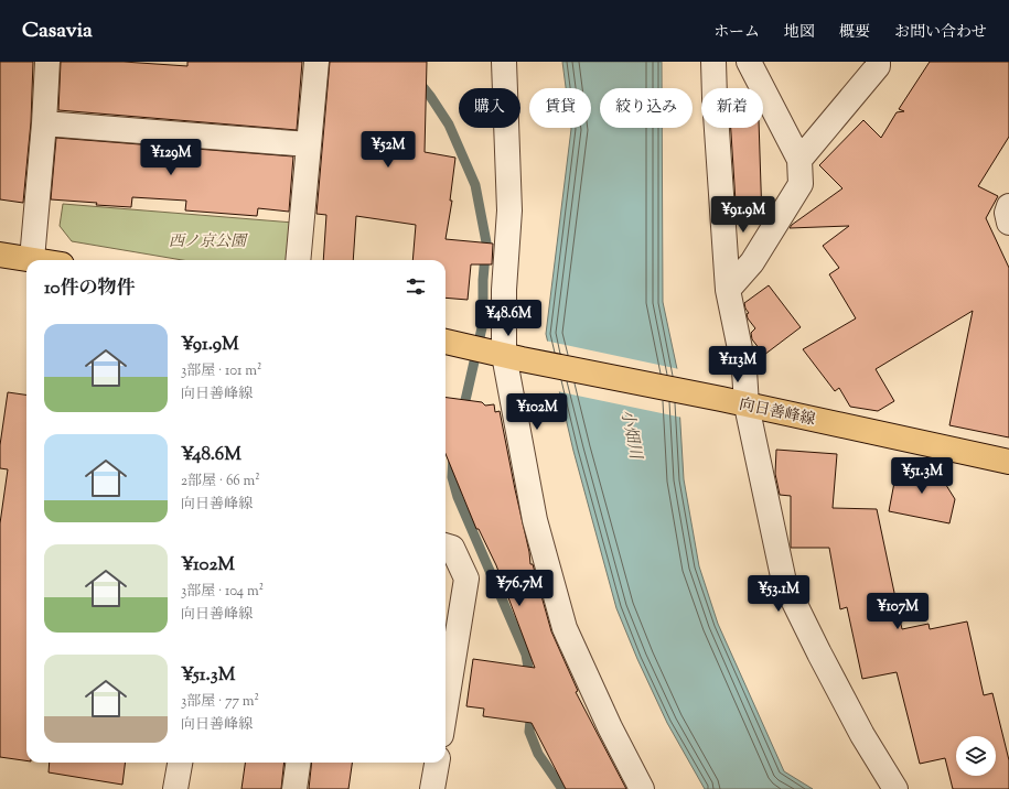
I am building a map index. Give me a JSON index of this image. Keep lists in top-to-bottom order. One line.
{"streets":{"main road":["向日善峰線"]},"water":["小畑川"],"parks":["西ノ京公園"],"page":{"header":"Casavia","nav":["ホーム","地図","概要","お問い合わせ"],"chip":["購入","賃貸","絞り込み","新着"],"price":["¥52M","¥129M","¥91.9M","¥48.6M","¥113M","¥102M","¥51.3M","¥76.7M","¥53.1M","¥107M"],"heading":"10件の物件","list":[{"name":"¥91.9M","note":"3部屋 · 101 m² · 向日善峰線"},{"name":"¥48.6M","note":"2部屋 · 66 m² · 向日善峰線"},{"name":"¥102M","note":"3部屋 · 104 m² · 向日善峰線"},{"name":"¥51.3M","note":"3部屋 · 77 m² · 向日善峰線"}]}}
